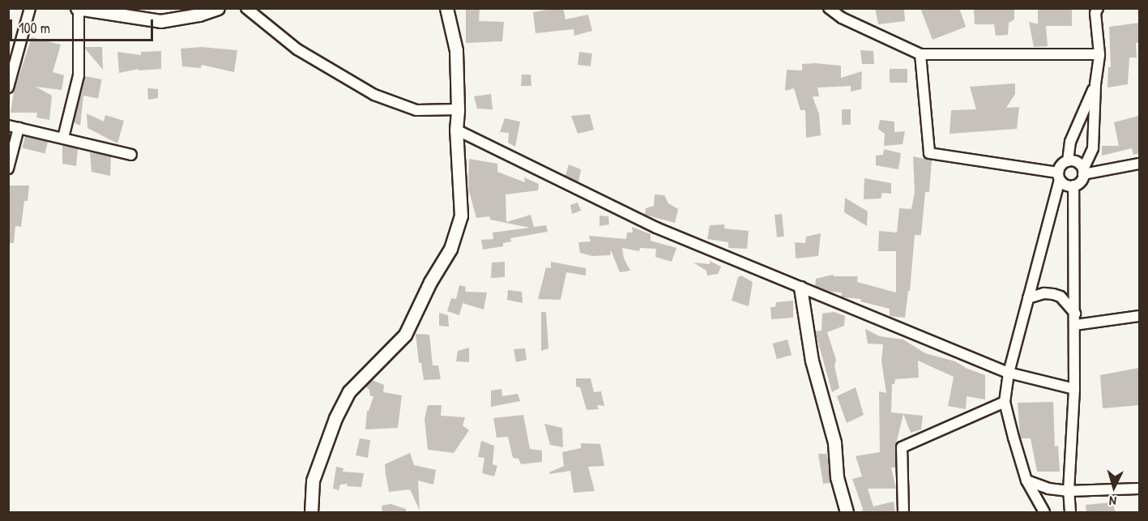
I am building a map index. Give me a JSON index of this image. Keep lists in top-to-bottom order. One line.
{"scale_bar":"100 m","north":"bottom"}
